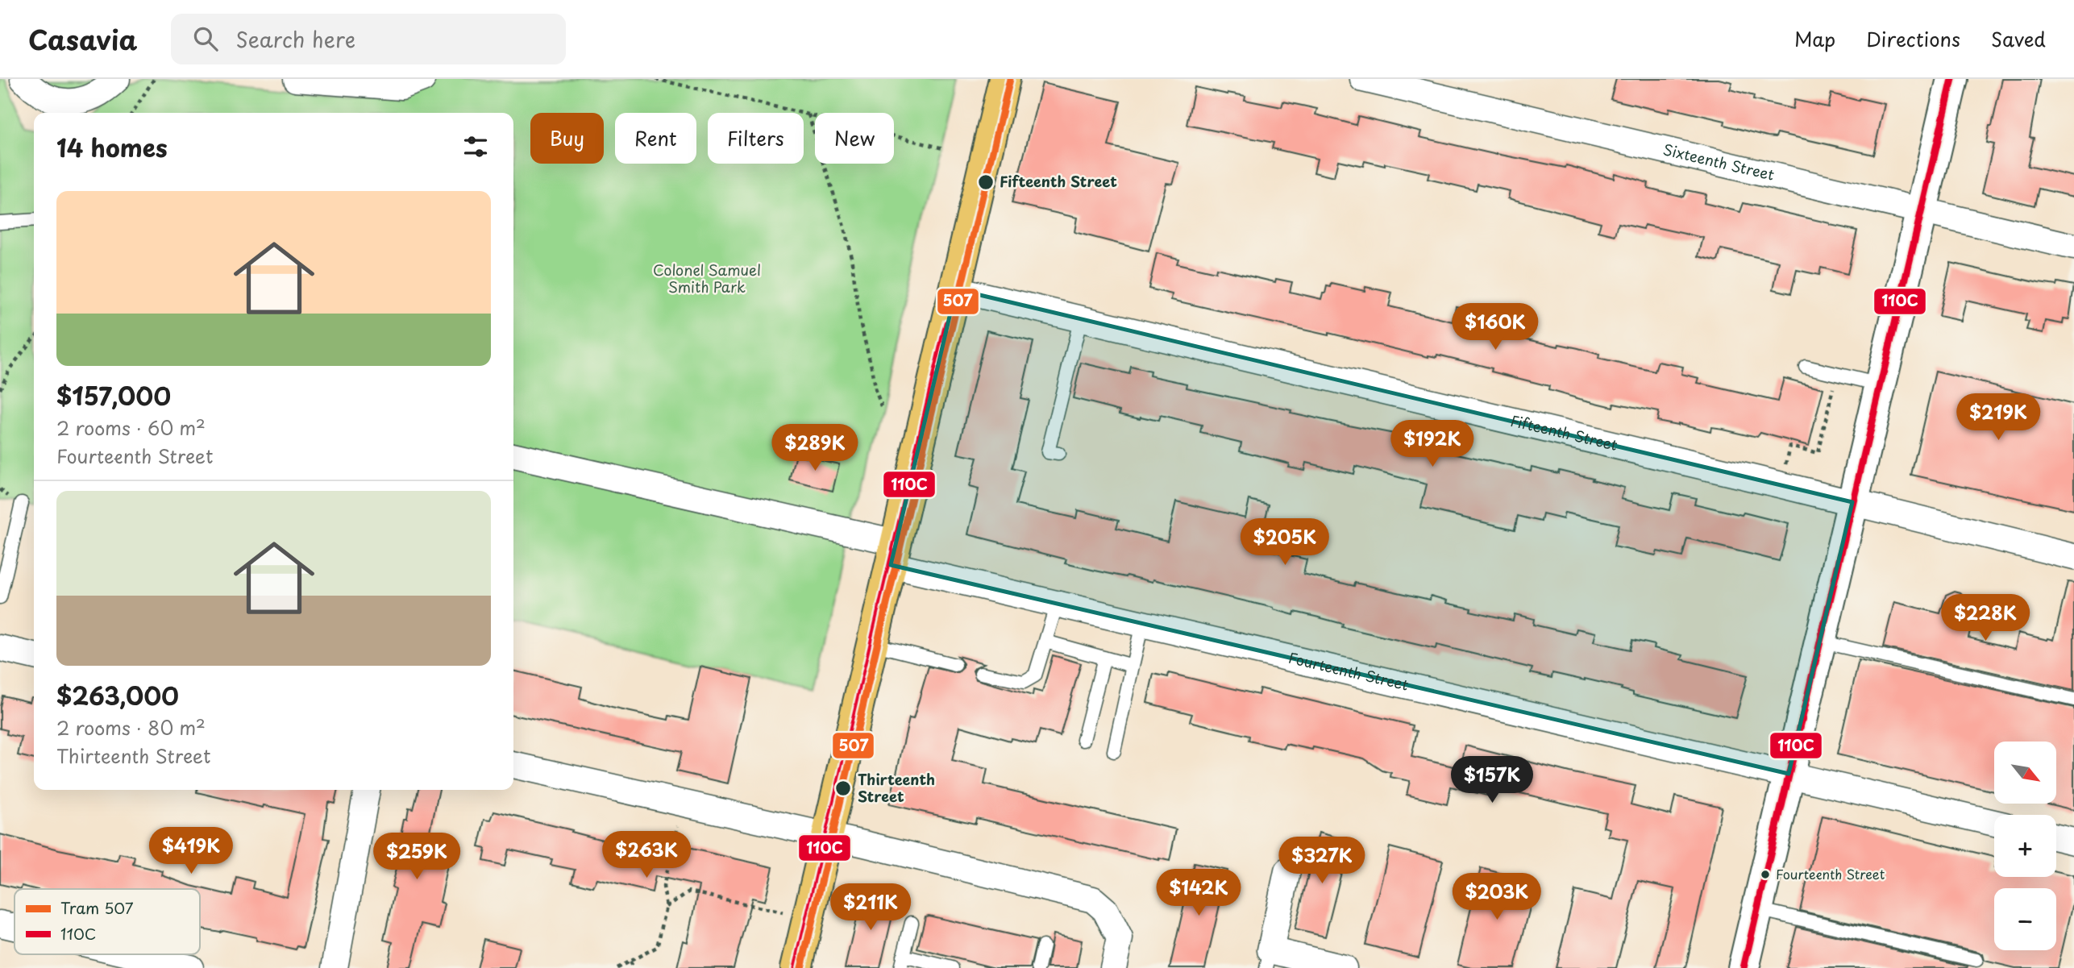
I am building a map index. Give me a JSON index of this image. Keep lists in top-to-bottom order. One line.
{"streets":{"street":["Sixteenth Street","Fifteenth Street","Fourteenth Street"]},"parks":["Colonel Samuel Smith Park"],"places":["Fifteenth Street","Thirteenth Street","Fourteenth Street"],"lines":["tram line 507","transit line 110C"],"legend":["Tram 507","110C"],"north":"bottom right","page":{"header":"Casavia","search":"Search here","nav":["Map","Directions","Saved"],"chip":["Buy","Rent","Filters","New"],"heading":"14 homes","list":[{"name":"$157,000","note":"2 rooms · 60 m² · Fourteenth Street"},{"name":"$263,000","note":"2 rooms · 80 m² · Thirteenth Street"}],"price":["$160K","$219K","$192K","$289K","$205K","$228K","$157K","$419K","$263K","$259K","$327K","$142K","$203K","$211K"],"map_buttons":["+","−"]}}
